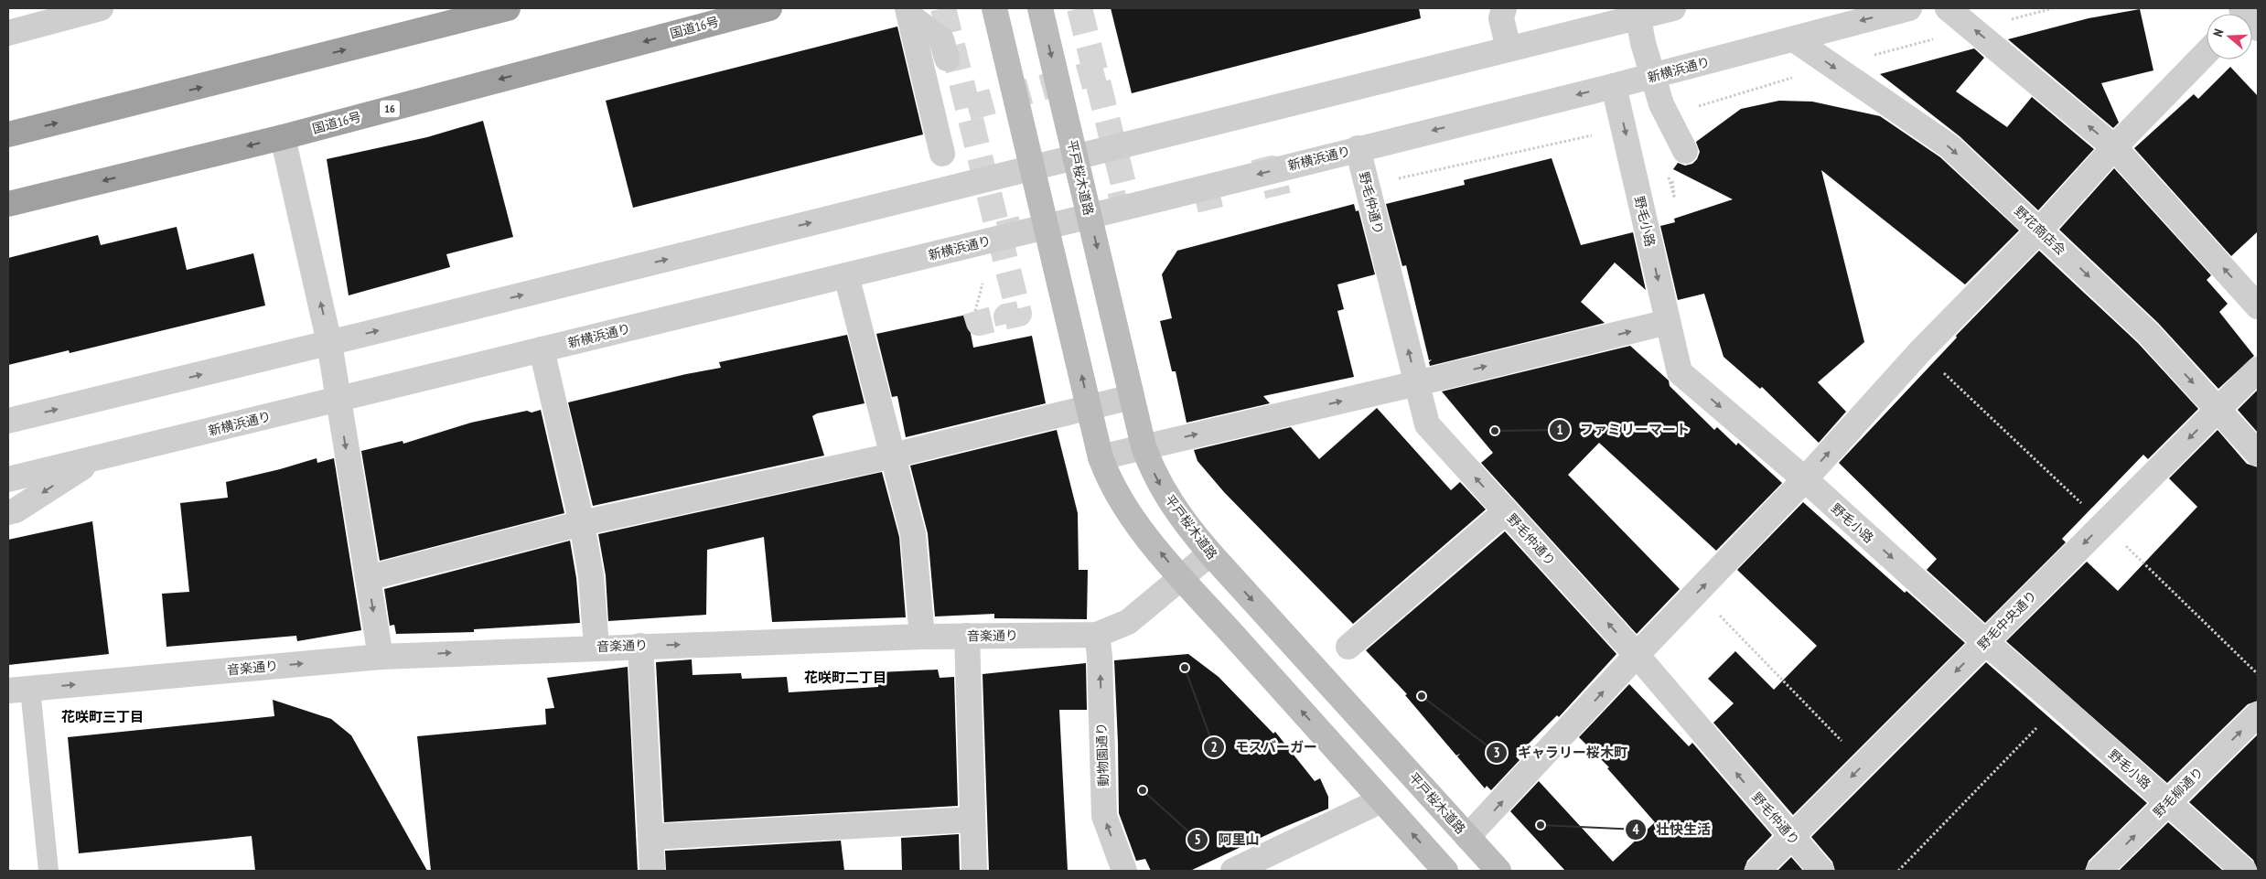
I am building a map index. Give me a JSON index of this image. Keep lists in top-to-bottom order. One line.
{"streets":{"highway":["国道16号","16"],"main road":["平戸桜木道路"],"street":["新横浜通り","野毛仲通り","野毛小路","野花商店会","野毛中央通り","音楽通り","動物園通り","野毛柳通り"]},"crossings":[["新横浜通り","平戸桜木道路"],["新横浜通り","野毛仲通り"],["新横浜通り","野毛小路"],["新横浜通り","野花商店会"],["平戸桜木道路","音楽通り"],["野毛仲通り","野毛中央通り"],["野毛小路","野毛中央通り"],["野毛小路","野毛柳通り"],["野花商店会","野毛中央通り"],["音楽通り","動物園通り"]],"one_way":["野毛仲通り","野毛小路","野毛中央通り","野毛柳通り"],"districts":["花咲町二丁目","花咲町三丁目"],"places":["ファミリーマート","モスバーガー","ギャラリー桜木町","阿里山","壮快生活"],"north":"left"}
